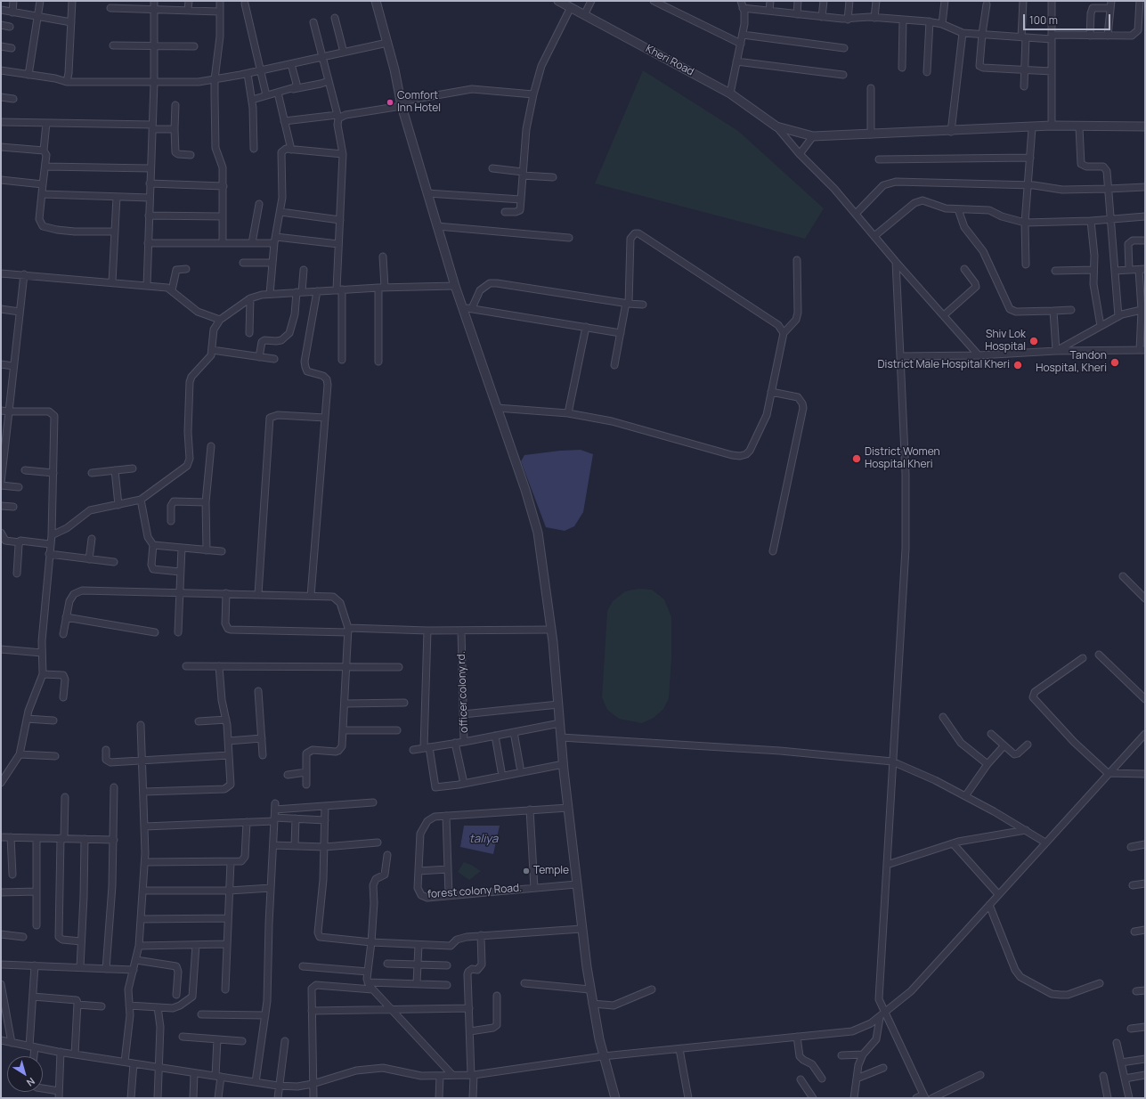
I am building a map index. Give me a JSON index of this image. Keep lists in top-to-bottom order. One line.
{"streets":{"street":["Kheri Road","officer colony rd.","forest colony Road."]},"water":["taliya"],"places":["Comfort Inn Hotel","Shiv Lok Hospital","Tandon Hospital, Kheri","District Male Hospital Kheri","District Women Hospital Kheri","Temple"],"scale_bar":"100 m","north":"bottom right"}
